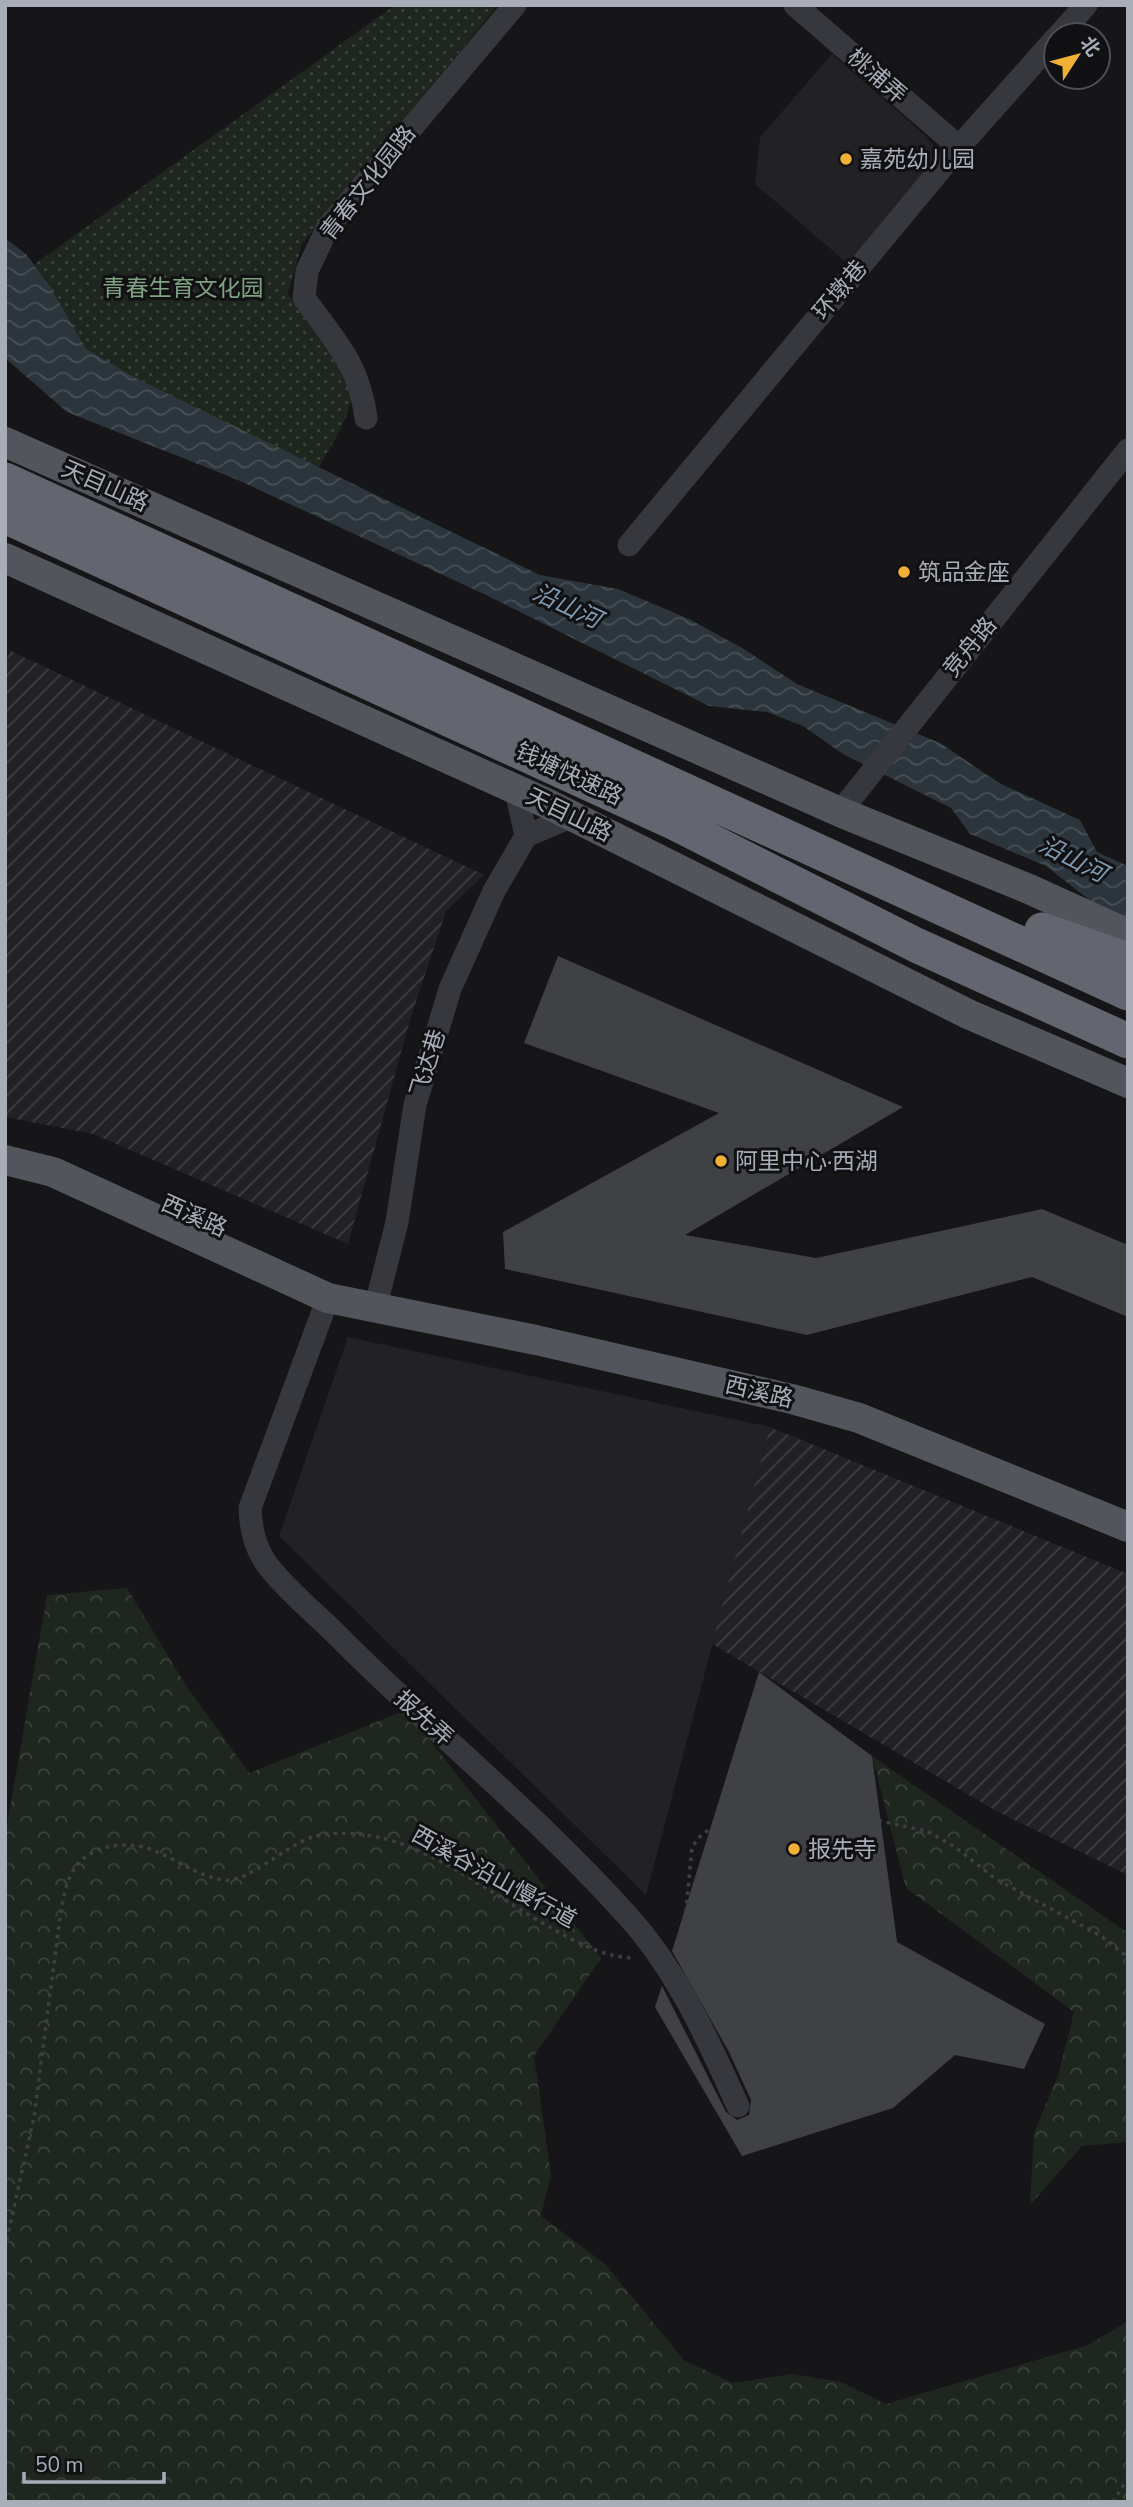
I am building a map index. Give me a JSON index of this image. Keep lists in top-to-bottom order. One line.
{"streets":{"highway":["钱塘快速路"],"main road":["天目山路","西溪路"],"street":["桃浦弄","青春文化园路","环墩巷","竞舟路","飞达巷","报先弄"],"path":["西溪谷沿山慢行道"]},"crossings":[["桃浦弄","环墩巷"],["天目山路","竞舟路"],["飞达巷","西溪路"],["西溪路","报先弄"],["报先弄","西溪谷沿山慢行道"]],"water":["沿山河"],"parks":["青春生育文化园"],"places":["嘉苑幼儿园","筑品金座","阿里中心·西湖","报先寺"],"scale_bar":"50 m","north":"top right"}
